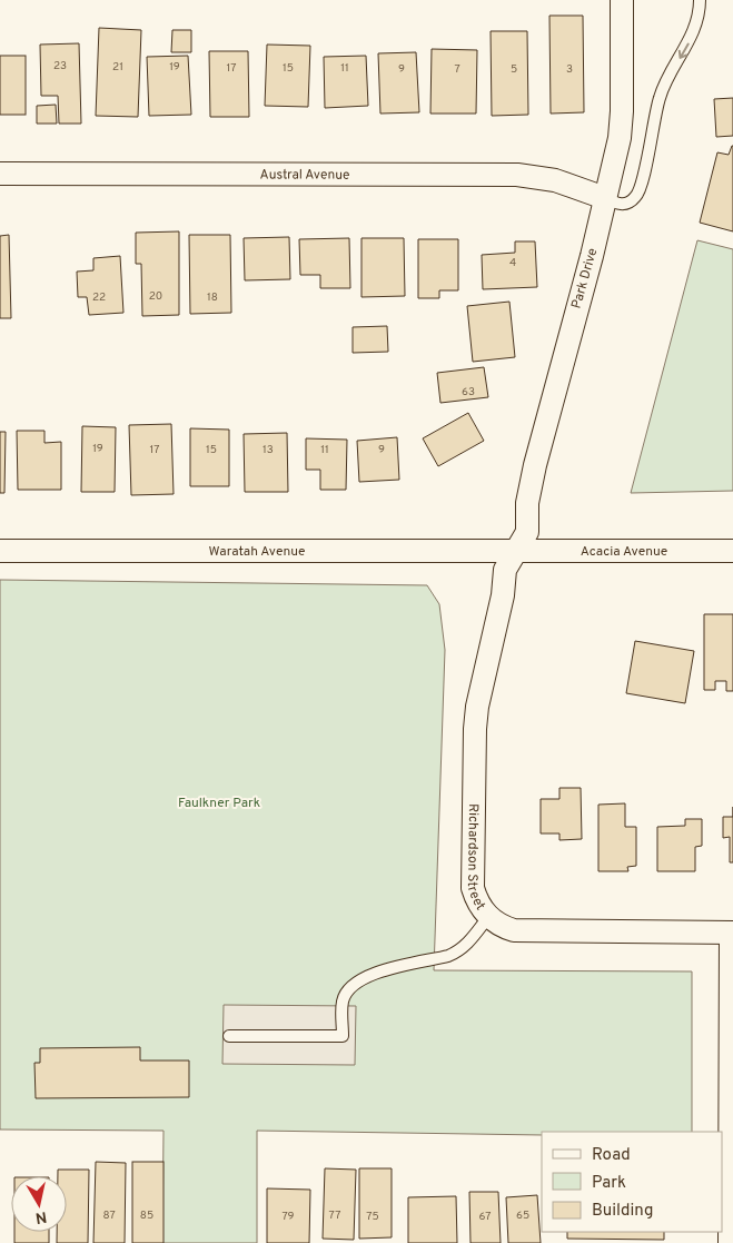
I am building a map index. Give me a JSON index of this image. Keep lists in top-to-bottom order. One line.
{"streets":{"street":["Austral Avenue","Park Drive","Acacia Avenue","Waratah Avenue","Richardson Street"]},"crossings":[["Austral Avenue","Park Drive"],["Park Drive","Acacia Avenue"],["Park Drive","Waratah Avenue"],["Park Drive","Richardson Street"],["Acacia Avenue","Waratah Avenue"],["Acacia Avenue","Richardson Street"],["Waratah Avenue","Richardson Street"]],"parks":["Faulkner Park"],"house_numbers":["23","21","19","17","15","11","9","7","5","3","4","20","22","18","63","19","17","15","13","11","9","87","85","77","65","79","75","67"],"legend":["Road","Park","Building"],"north":"bottom"}
